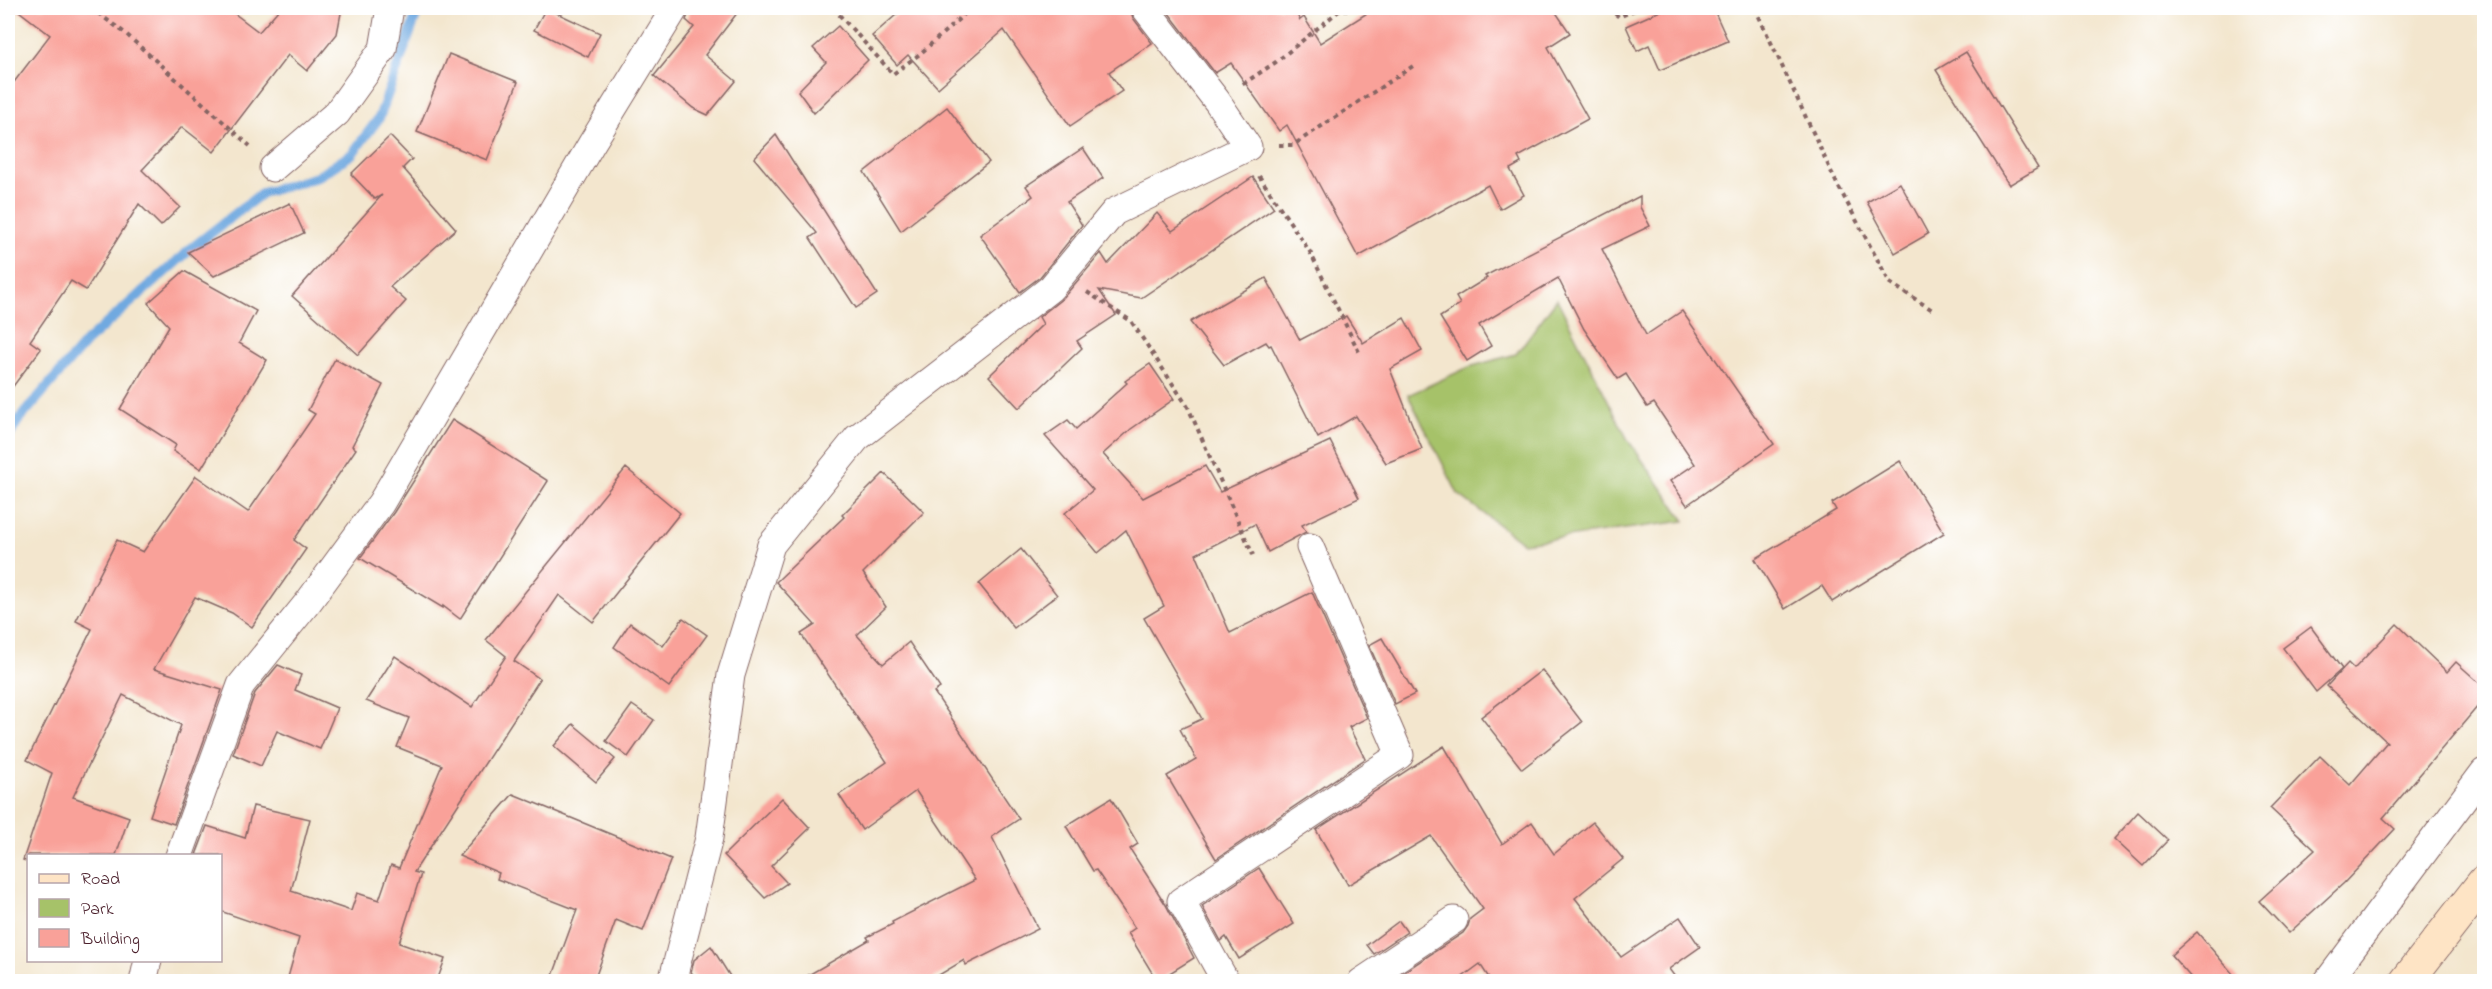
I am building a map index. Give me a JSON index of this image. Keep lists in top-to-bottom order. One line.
{"legend":["Road","Park","Building"]}
